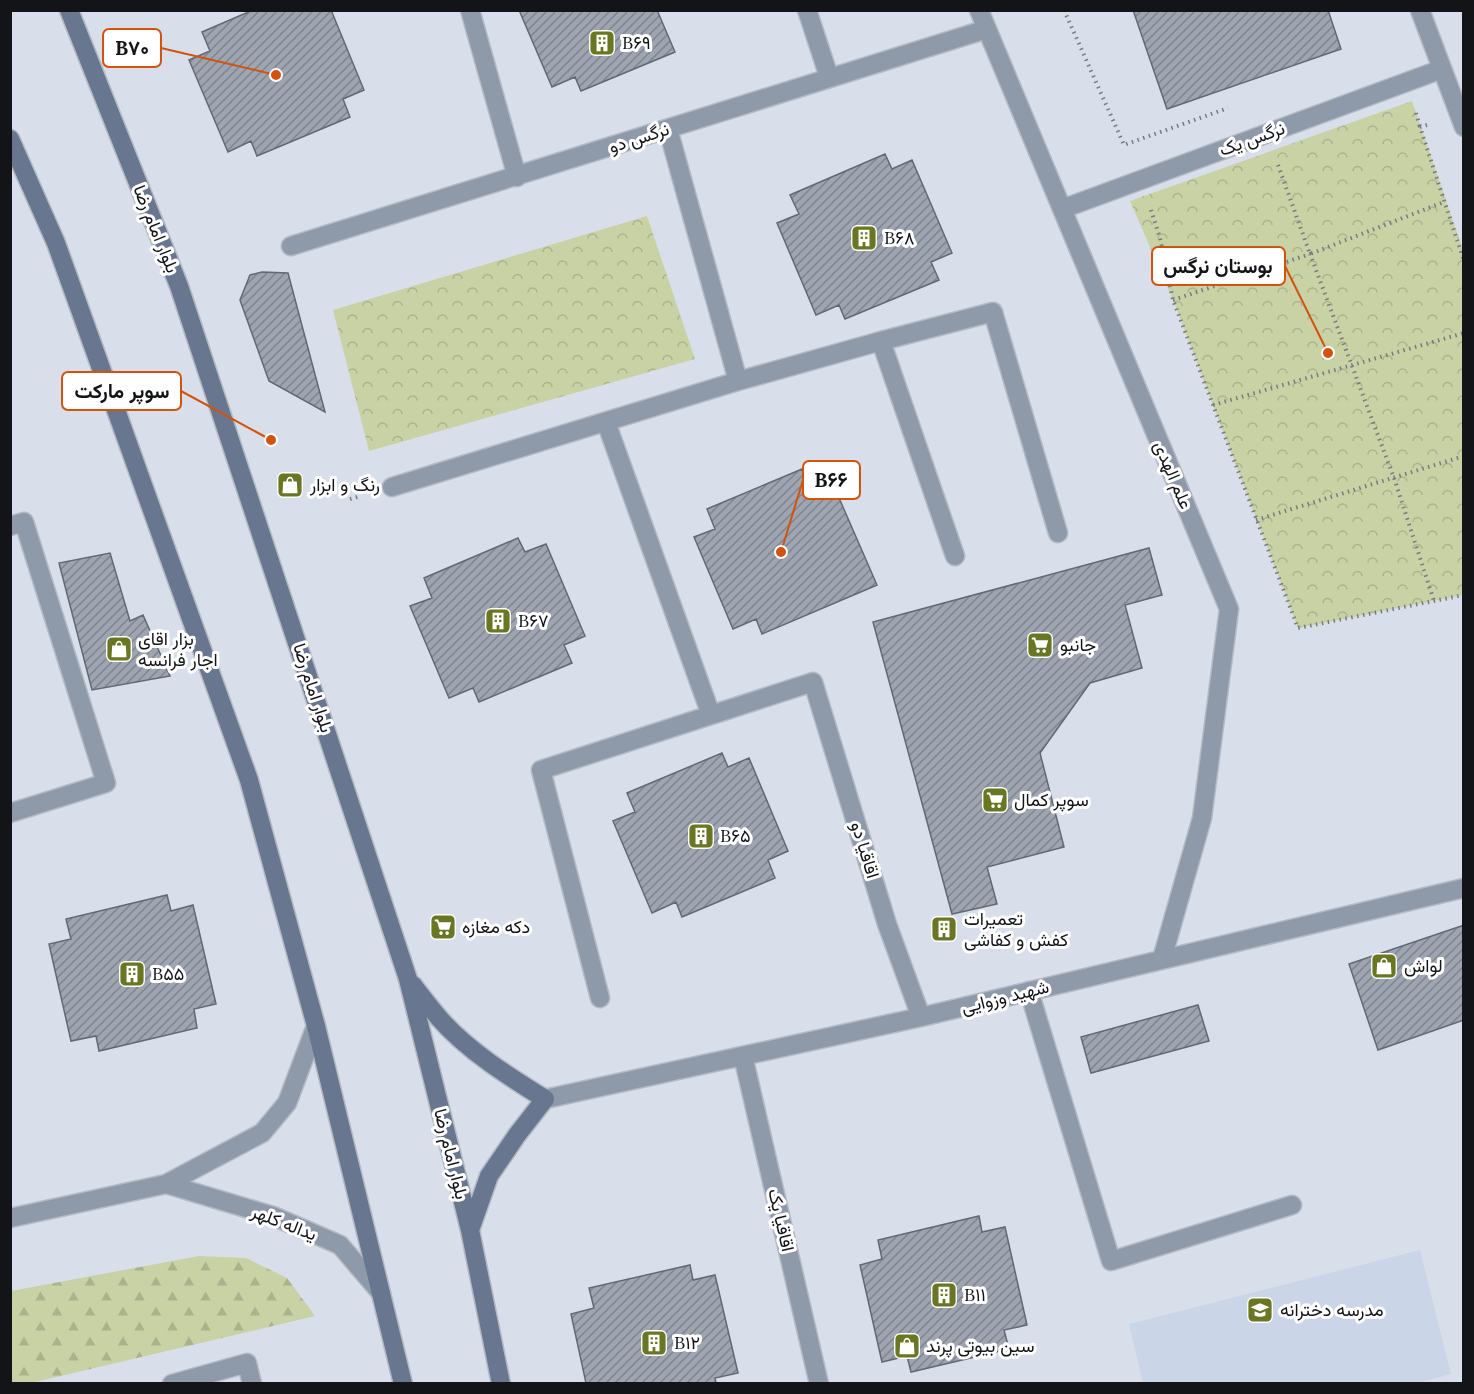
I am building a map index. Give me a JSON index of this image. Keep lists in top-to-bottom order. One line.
{"streets":{"street":["نرگس دو","نرگس یک","بلوار امام رضا","علم الهدی","اقاقیا دو","شهید وزوایی","اقاقیا یک","یداله کلهر"]},"crossings":[["نرگس دو","علم الهدی"],["نرگس یک","علم الهدی"],["علم الهدی","شهید وزوایی"],["اقاقیا دو","شهید وزوایی"],["شهید وزوایی","اقاقیا یک"]],"places":{"building":["B۶۹","B۶۸","B۶۷","B۶۵","تعمیرات کفش و کفاشی","B۵۵","B۱۱","B۱۲"],"other":["B۷۰","بوستان نرگس","سوپر مارکت","B۶۶"],"shop":["رنگ و ابزار","بزار اقای اجار فرانسه","لواش","سین بیوتی پرند"],"supermarket":["جانبو","سوپر کمال","دکه مغازه"],"school or university":["مدرسه دخترانه"]}}
